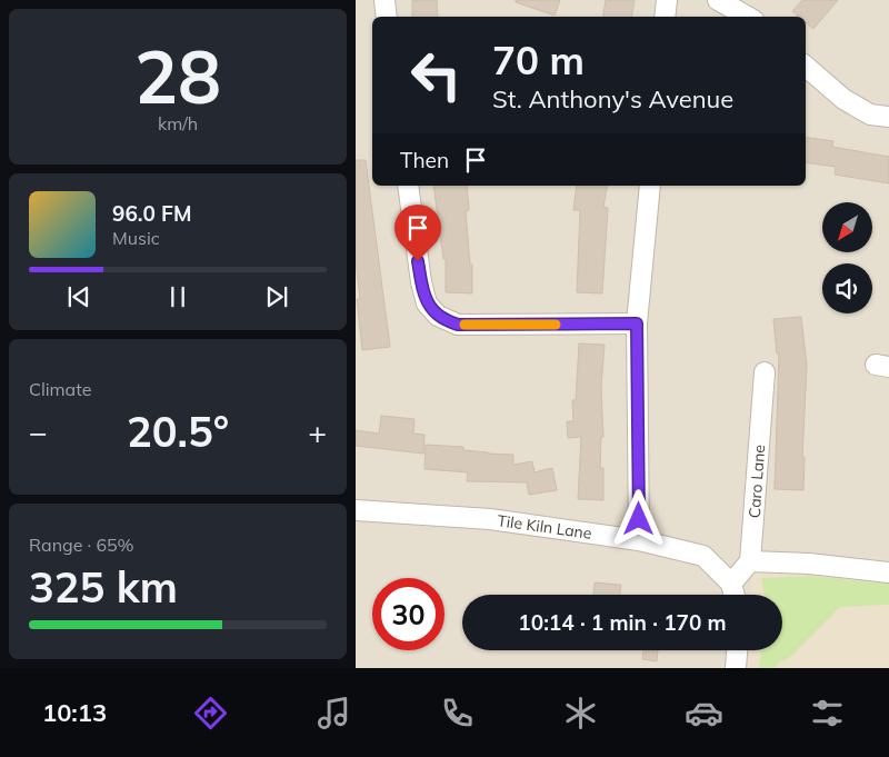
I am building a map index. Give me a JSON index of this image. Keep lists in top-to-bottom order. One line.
{"streets":{"street":["Caro Lane","Tile Kiln Lane"]},"north":"bottom left","page":{"tile":[["28","km/h"],"Climate",["Range · 65%","325 km"]],"turn":["70 m","St. Anthony's Avenue"],"then":"Then","song":["96.0 FM","Music"],"heat":["−","20.5°","+"],"limit":"30","trip":"10:14 · 1 min · 170 m","tabs":"10:13"}}
